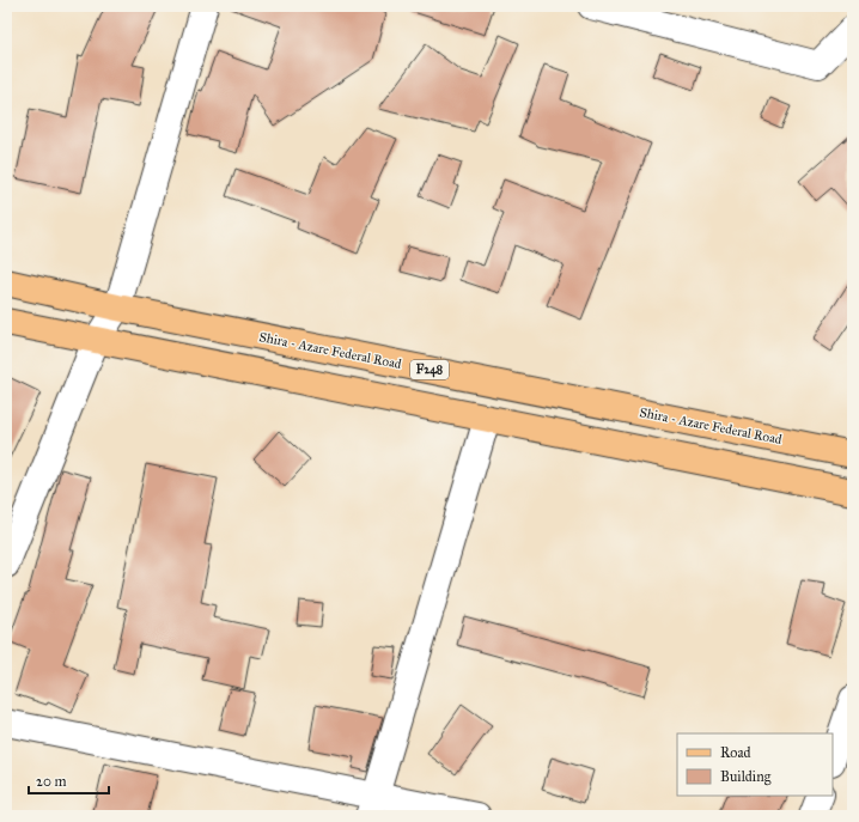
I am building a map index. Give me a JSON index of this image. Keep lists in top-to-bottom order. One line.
{"streets":{"main road":["Shira - Azare Federal Road","F248"]},"legend":["Road","Building"],"scale_bar":"20 m"}
